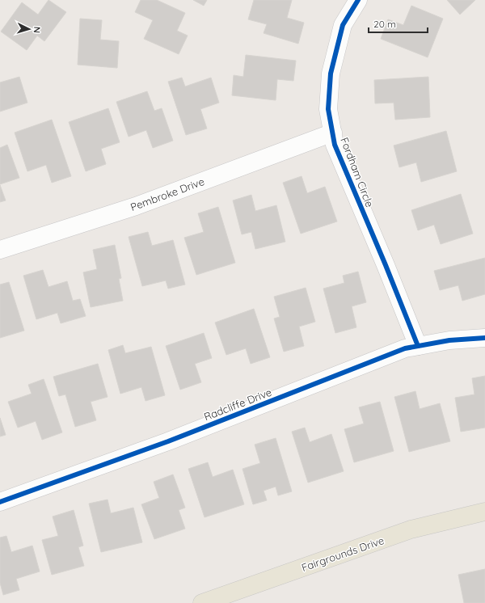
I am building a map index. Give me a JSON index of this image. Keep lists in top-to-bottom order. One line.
{"streets":{"main road":["Fairgrounds Drive"],"street":["Fordham Circle","Pembroke Drive","Radcliffe Drive"]},"crossings":[["Fordham Circle","Pembroke Drive"],["Fordham Circle","Radcliffe Drive"]],"scale_bar":"20 m","north":"right"}
